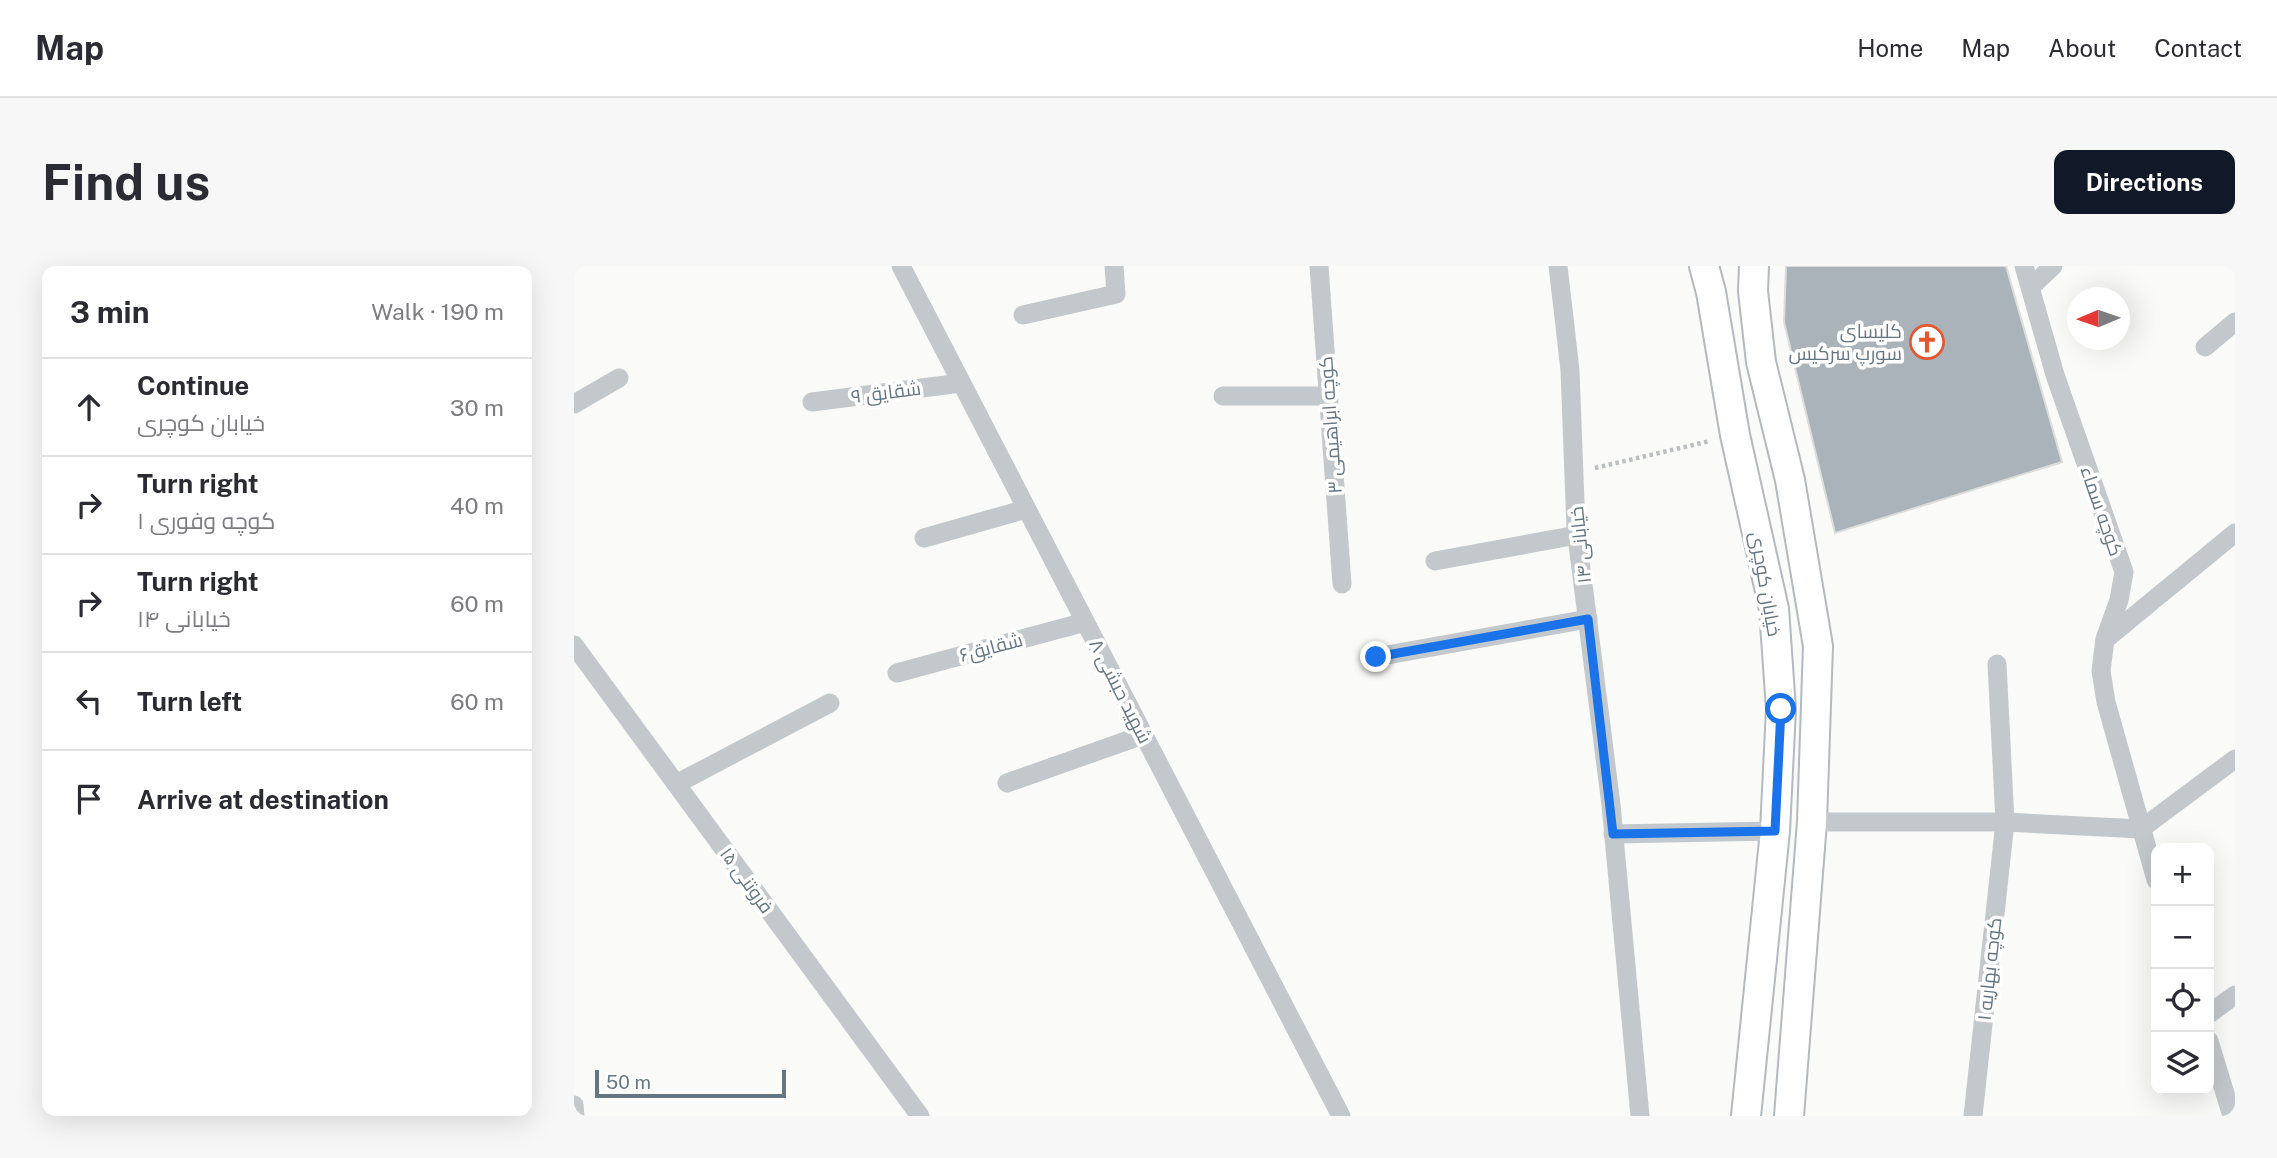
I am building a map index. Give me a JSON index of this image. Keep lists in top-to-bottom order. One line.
{"streets":{"main road":["خیابان کوچری"],"street":["شقایق ۹","کوچه ابراهیمی ۳","کوچه سماء","خیابانی ۱۴","شقایق۶","شهید حبشی ۸","فروتنی ۱۵","کوچه بهاریه ۱"]},"crossings":[["شقایق ۹","شهید حبشی ۸"],["شقایق۶","شهید حبشی ۸"]],"places":{"church":["کلیسای سورپ سرکیس"]},"scale_bar":"50 m","north":"left","page":{"header":"Map","nav":["Home","Map","About","Contact"],"buttons":"Directions","title":"Find us","heading":["3 min","Walk · 190 m"],"list":[["Continue","خیابان کوچری","30 m"],["Turn right","کوچه وفوری ۱","40 m"],["Turn right","خیابانی ۱۴","60 m"],["Turn left","60 m"],"Arrive at destination"],"map_buttons":["+","−"],"scale":"50 m"}}
